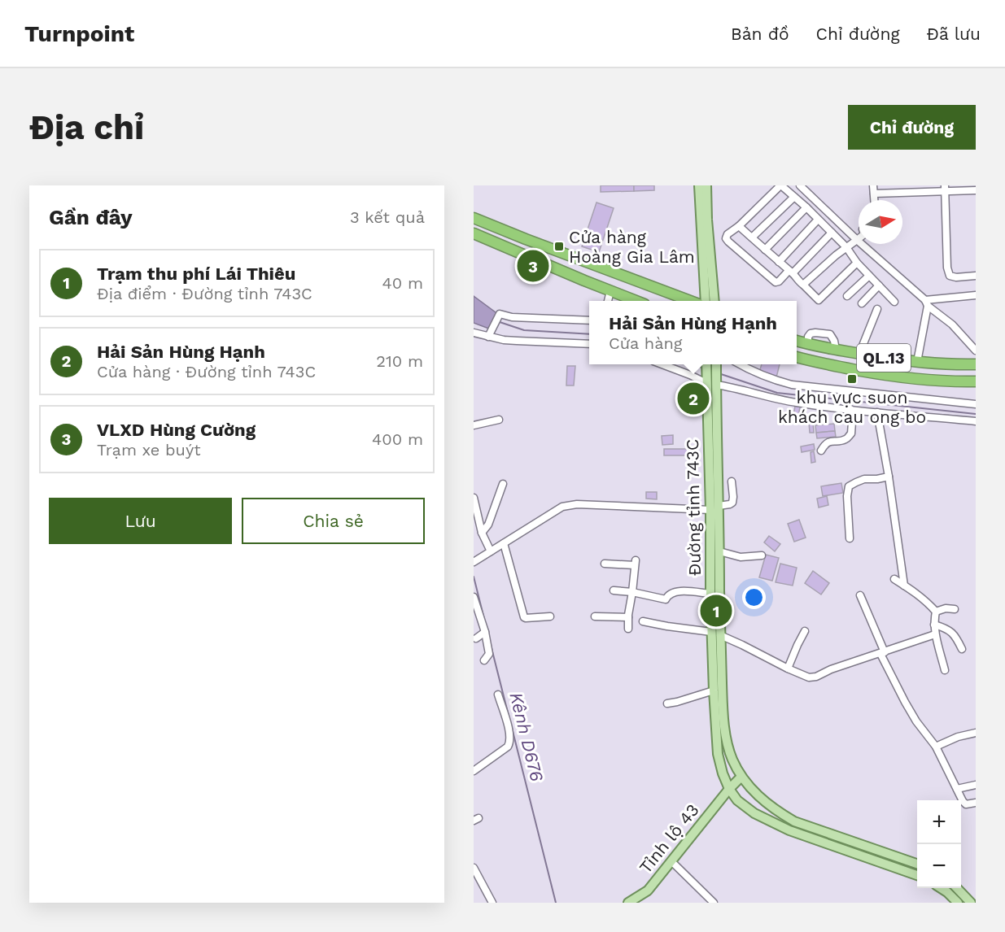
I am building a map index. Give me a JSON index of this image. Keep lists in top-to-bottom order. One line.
{"streets":{"highway":["QL.13"],"main road":["Đường tỉnh 743C","Tỉnh lộ 43"]},"crossings":[["Đường tỉnh 743C","Tỉnh lộ 43"]],"water":["Kênh D676"],"places":{"transit":["Cửa hàng Hoàng Gia Lâm","khu vực suon khách cau ong bo"]},"north":"right","page":{"header":"Turnpoint","nav":["Bản đồ","Chỉ đường","Đã lưu"],"buttons":["Chỉ đường",["Lưu","Chia sẻ"]],"title":"Địa chỉ","heading":["Gần đây","3 kết quả"],"pins":["3","2","1"],"list":[{"mark":"1","name":"Trạm thu phí Lái Thiêu","note":"Địa điểm · Đường tỉnh 743C","value":"40 m"},{"mark":"2","name":"Hải Sản Hùng Hạnh","note":"Cửa hàng · Đường tỉnh 743C","value":"210 m"},{"mark":"3","name":"VLXD Hùng Cường","note":"Trạm xe buýt","value":"400 m"}],"popup":["Hải Sản Hùng Hạnh","Cửa hàng"],"map_buttons":["+","−"]}}
